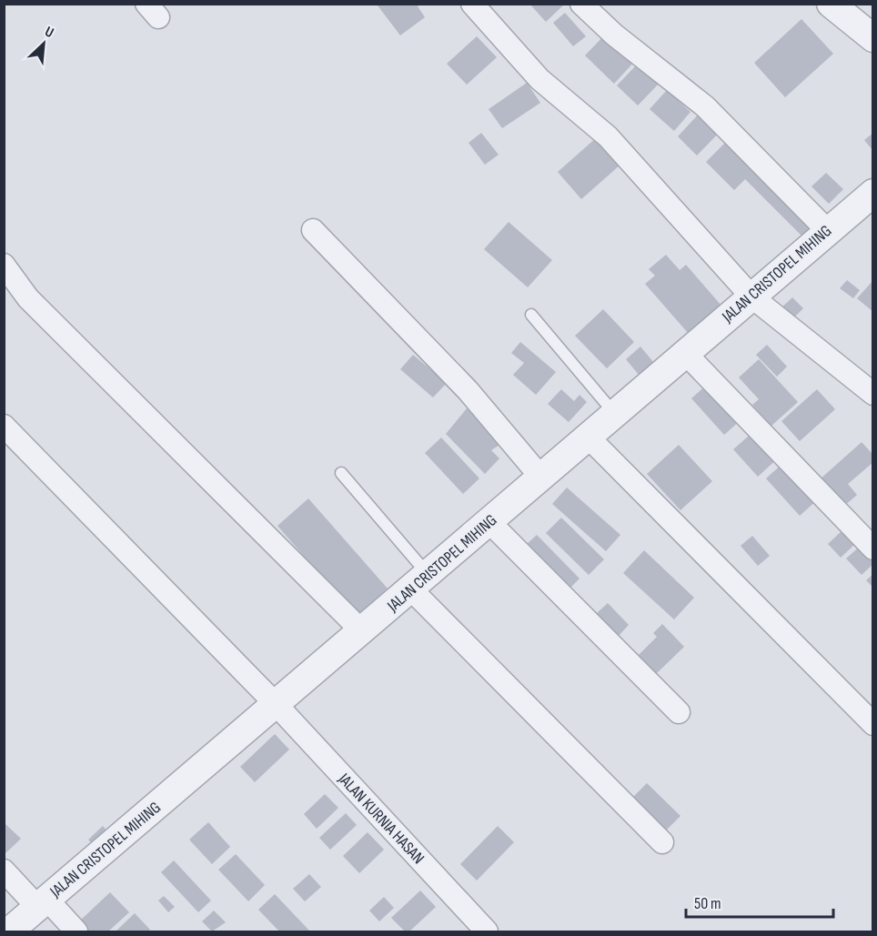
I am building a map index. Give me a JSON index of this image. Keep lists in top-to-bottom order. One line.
{"streets":{"street":["JALAN CRISTOPEL MIHING","JALAN KURNIA HASAN"]},"crossings":[["JALAN CRISTOPEL MIHING","JALAN KURNIA HASAN"]],"scale_bar":"50 m","north":"top right"}
